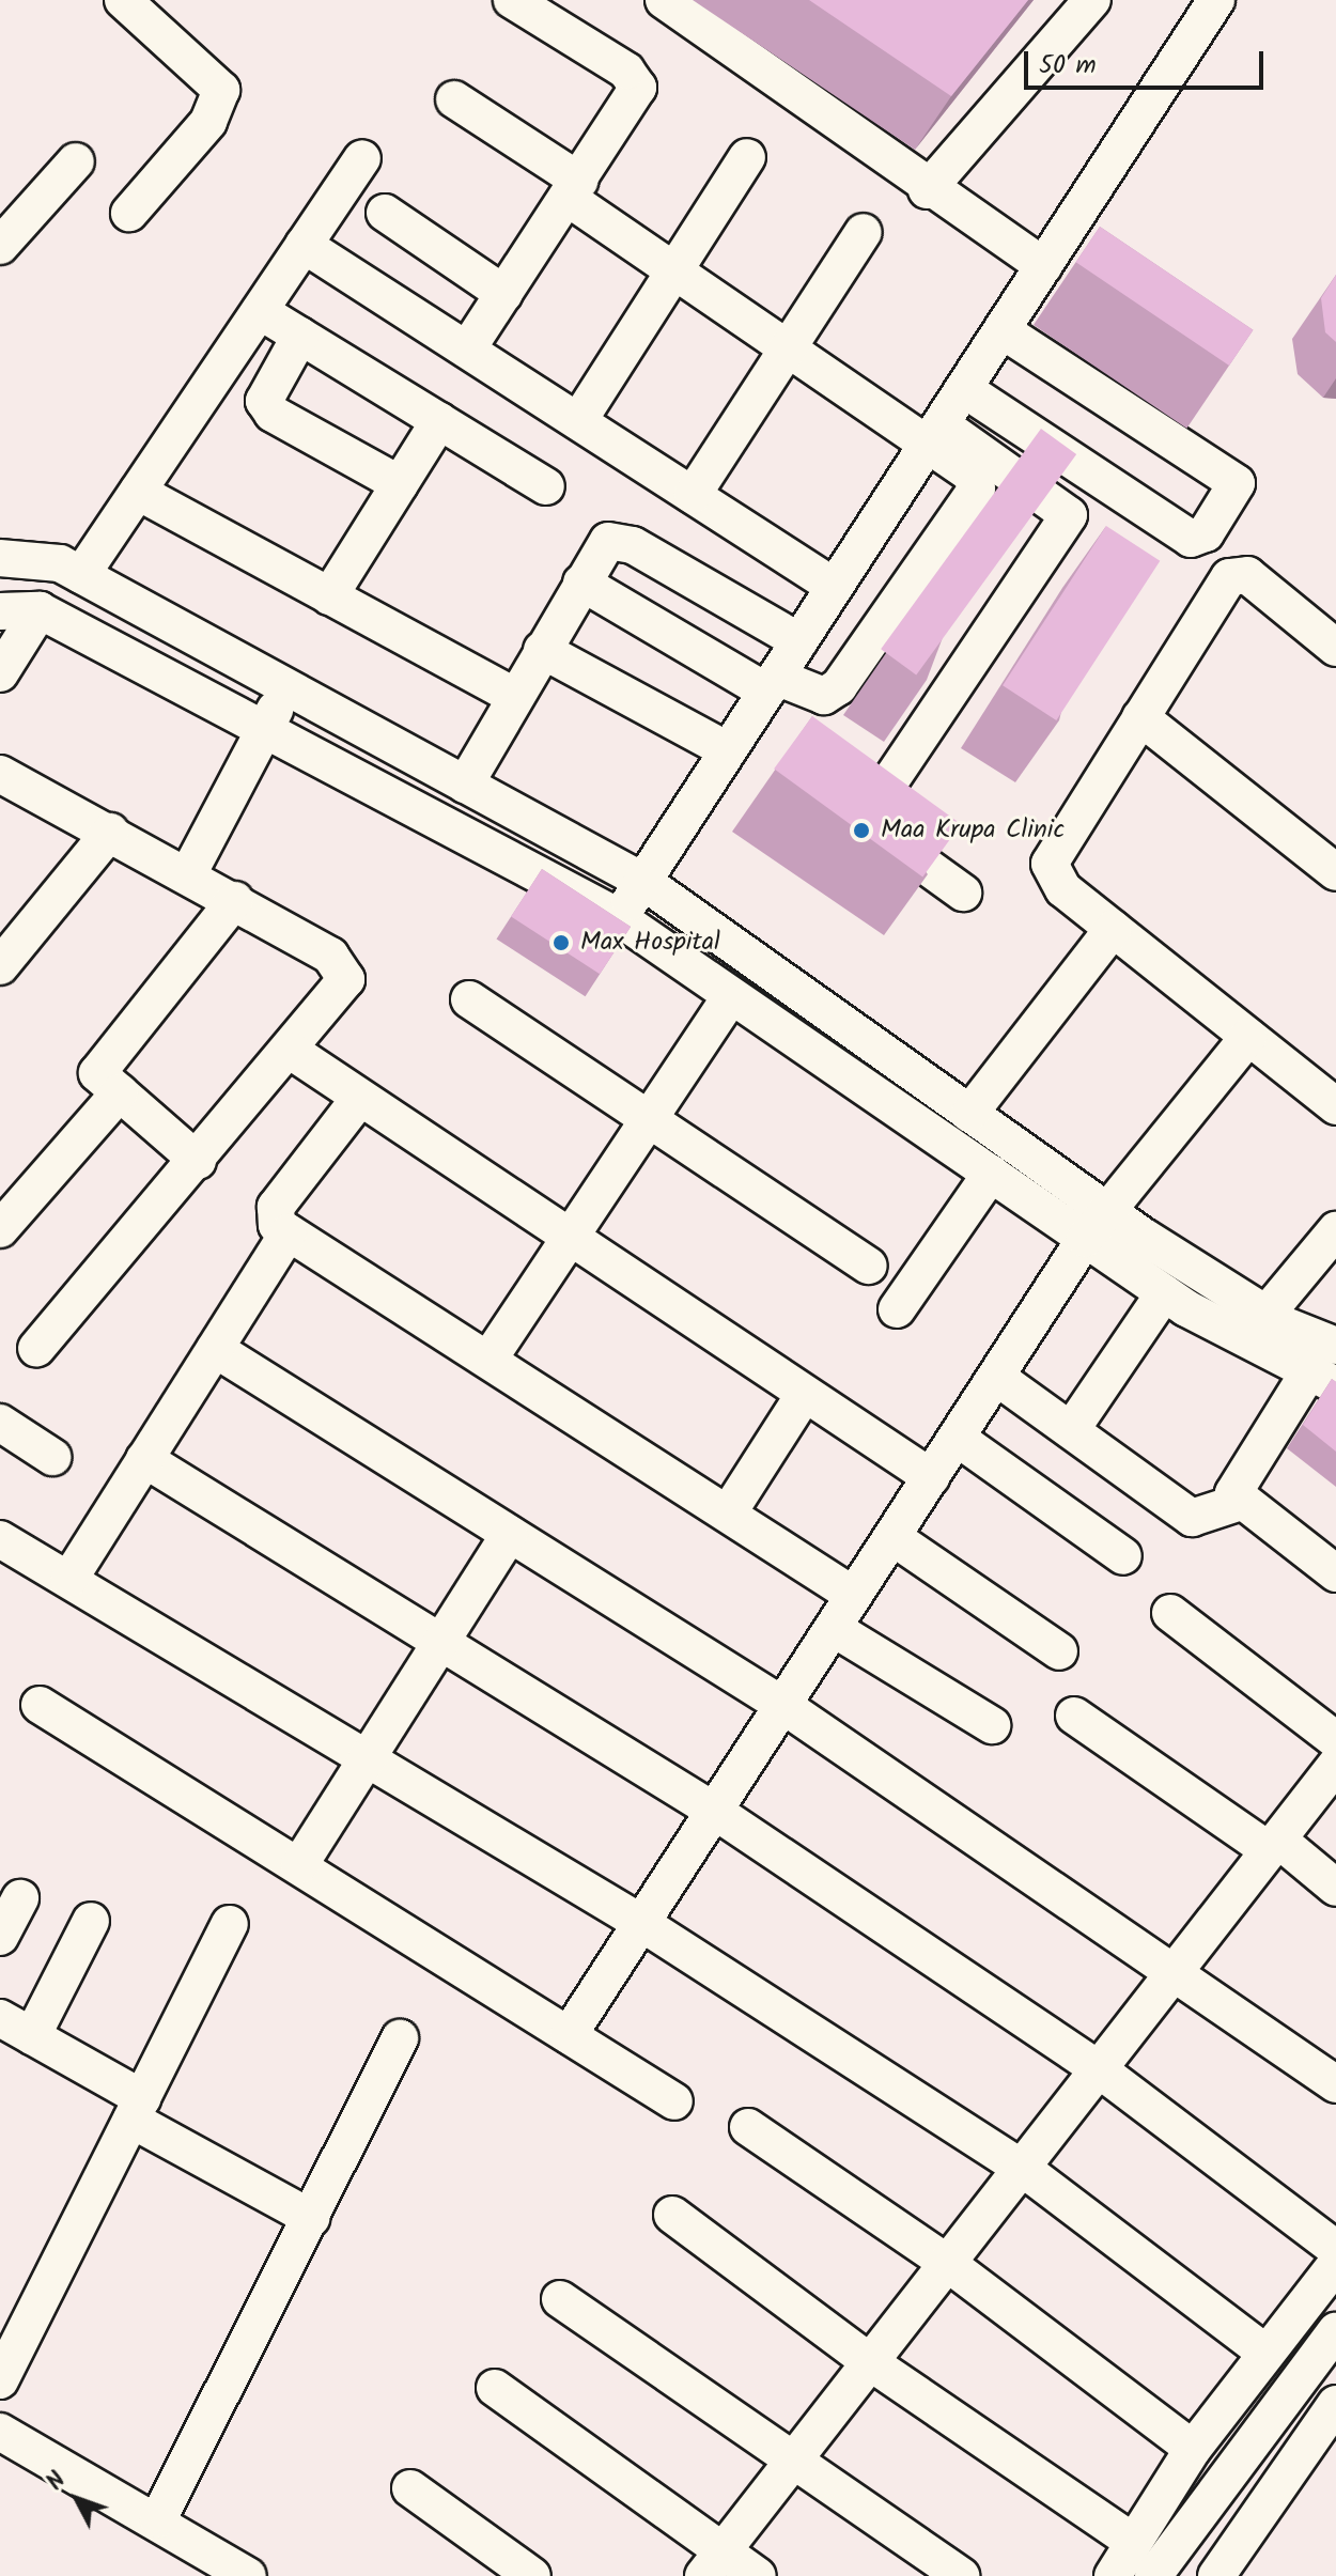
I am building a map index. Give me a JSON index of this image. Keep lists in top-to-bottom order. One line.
{"places":["Maa Krupa Clinic","Max Hospital"],"scale_bar":"50 m","north":"top left"}
